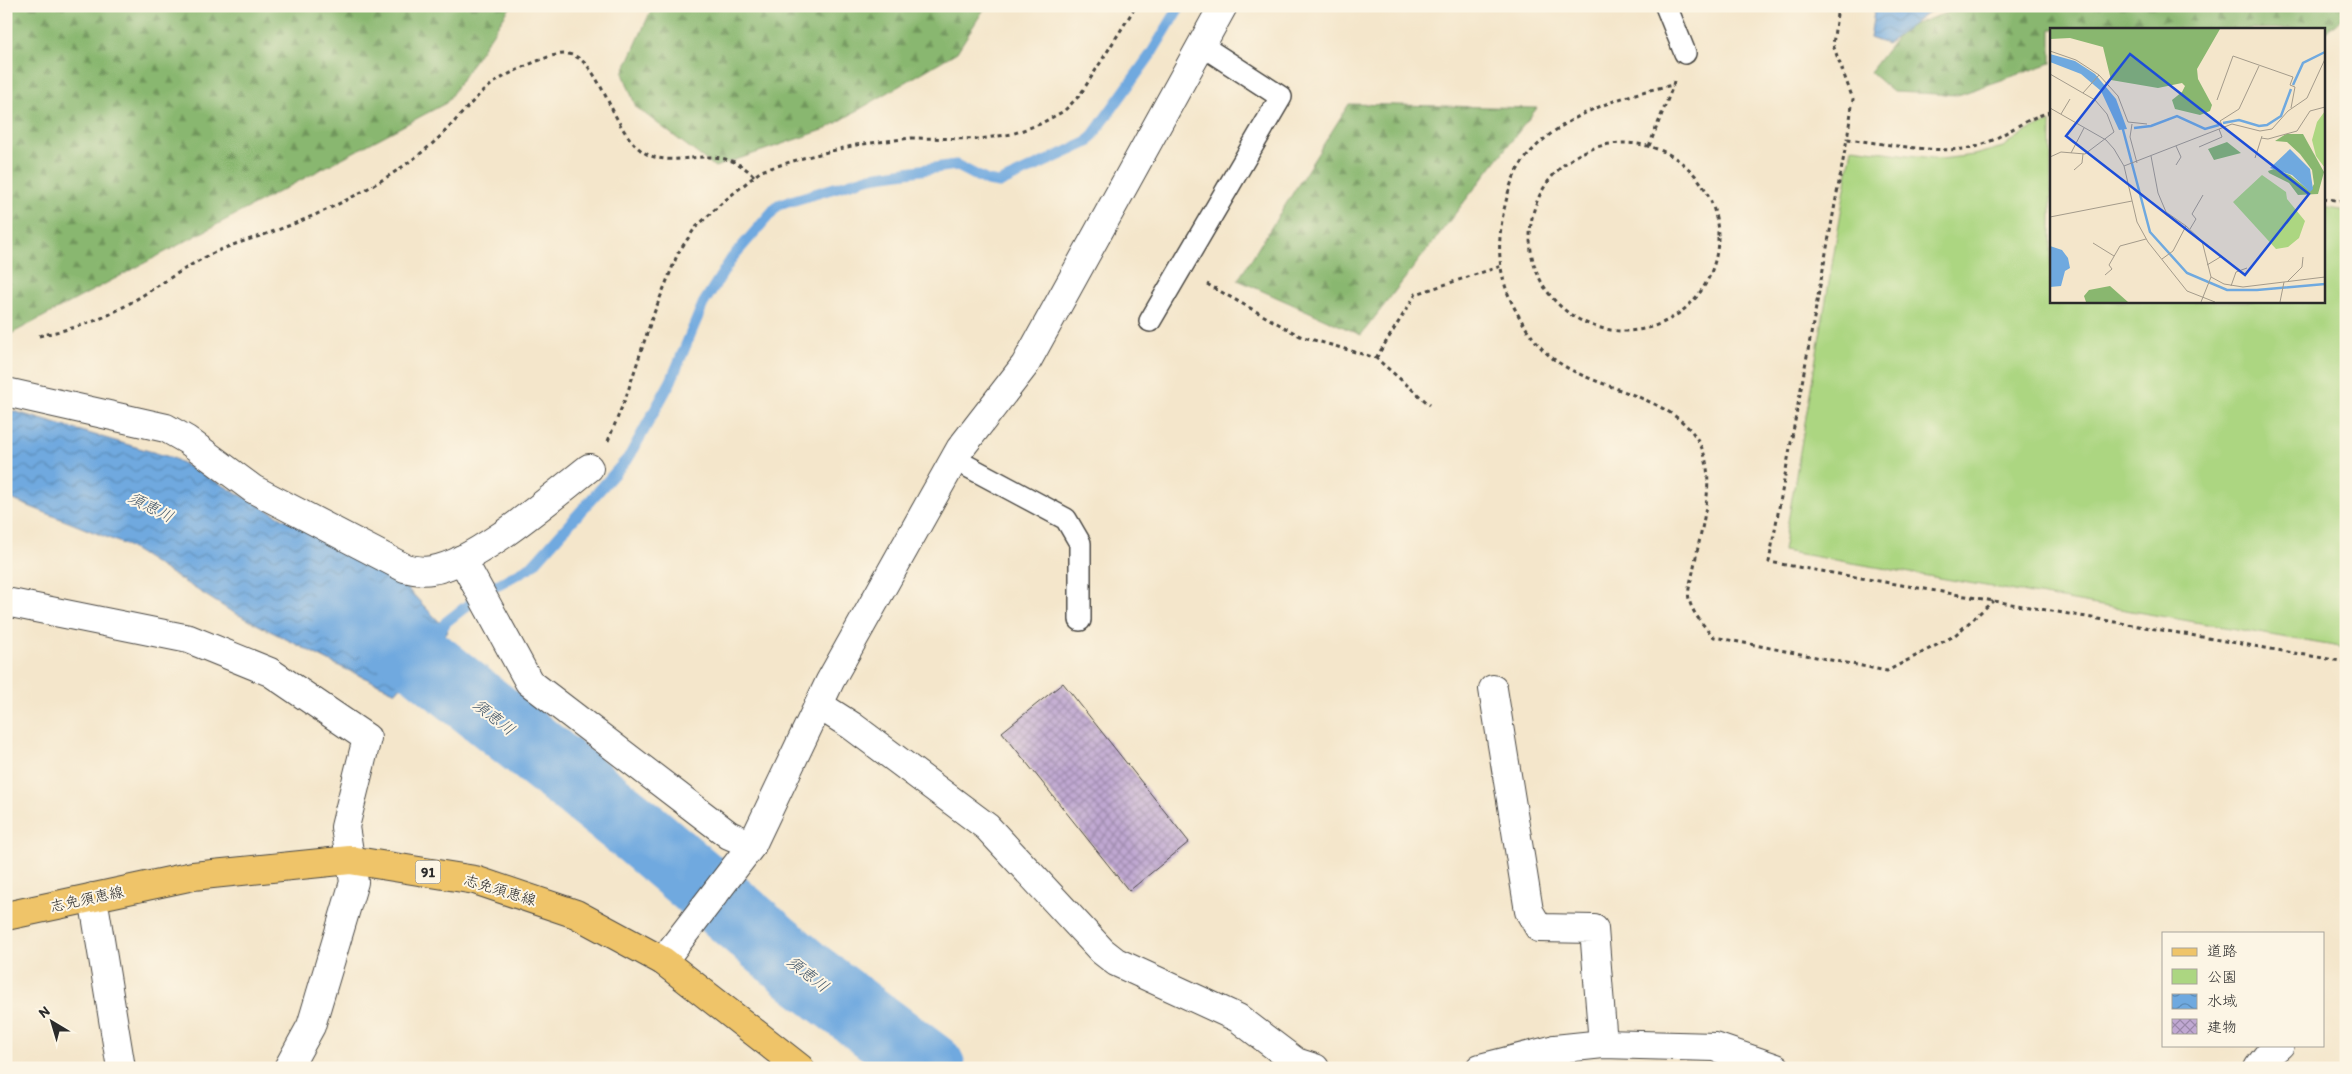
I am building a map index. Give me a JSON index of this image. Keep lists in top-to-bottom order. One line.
{"streets":{"main road":["91","志免須恵線"]},"water":["須恵川"],"legend":["道路","公園","水域","建物"],"north":"top left"}
